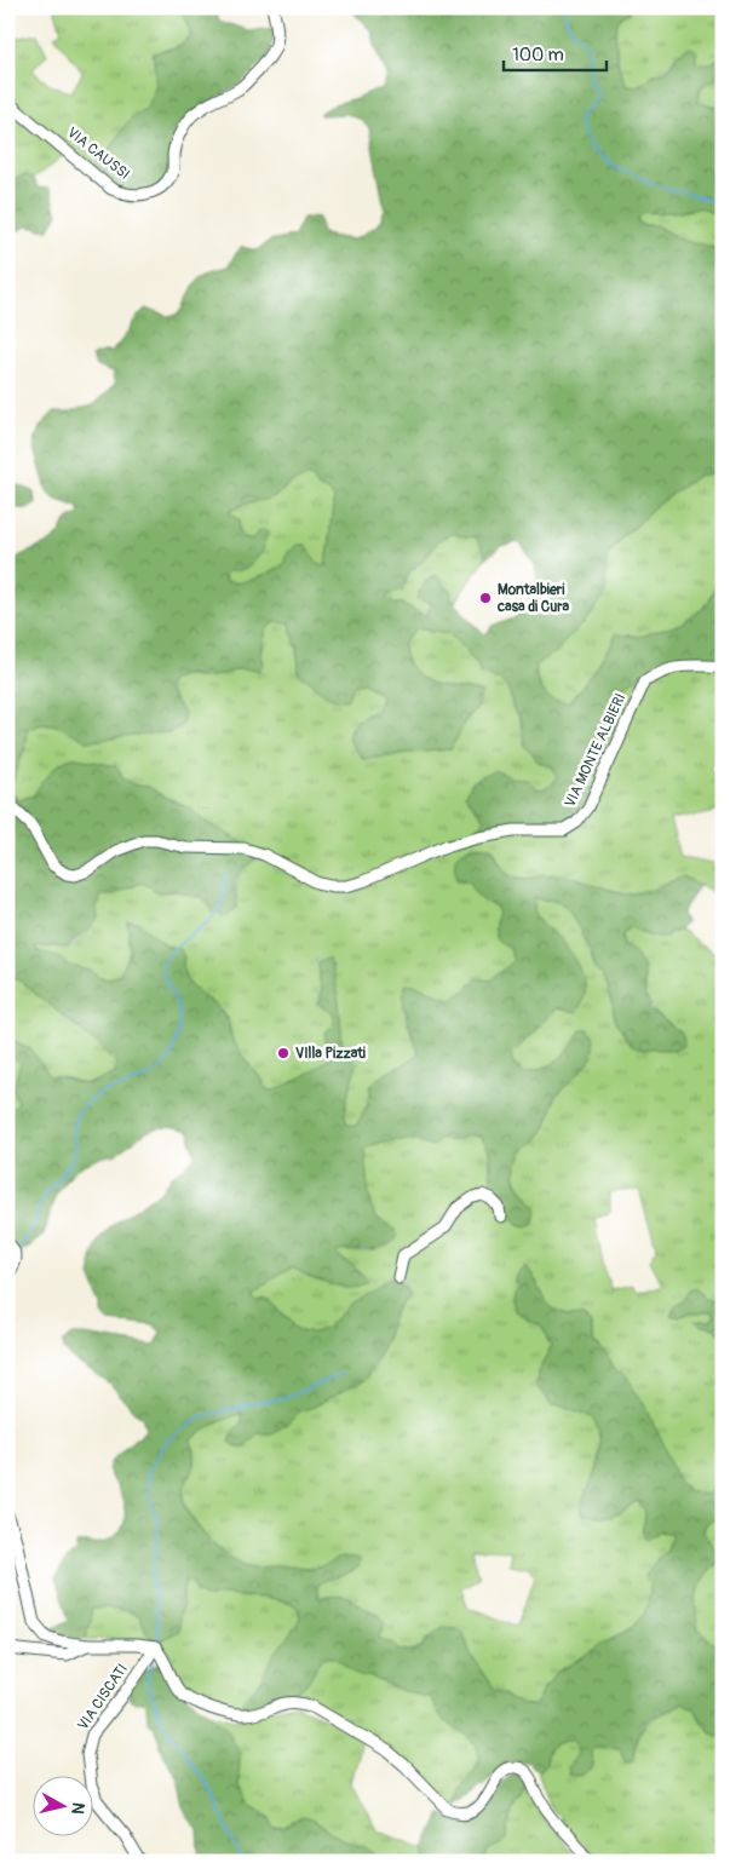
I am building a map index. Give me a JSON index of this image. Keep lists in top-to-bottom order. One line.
{"streets":{"street":["VIA CAUSSI","VIA MONTE ALBIERI","VIA CISCATI"]},"places":["Montalbieri casa di Cura","VIlla Pizzati"],"scale_bar":"100 m","north":"right"}
